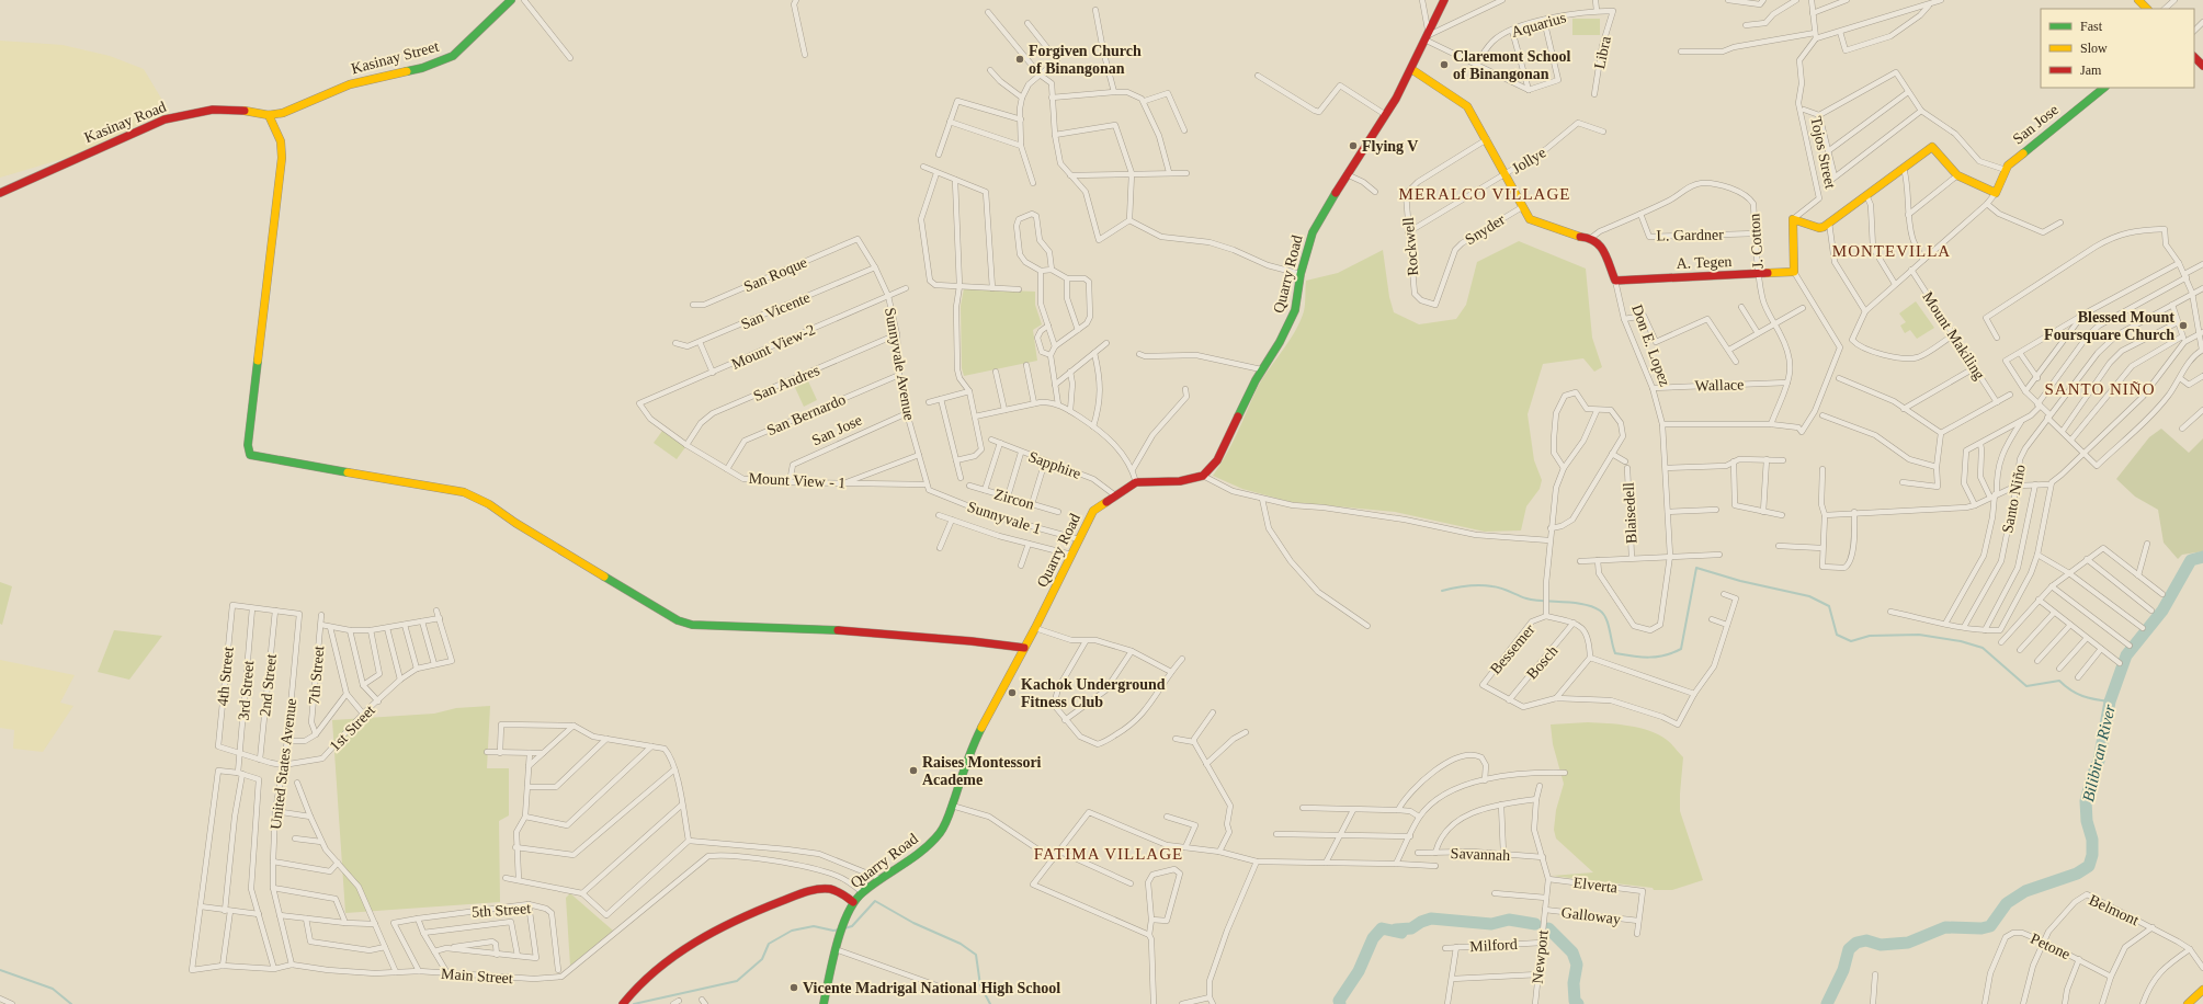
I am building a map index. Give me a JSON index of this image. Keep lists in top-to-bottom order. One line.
{"streets":{"street":["Aquarius","Libra","Kasinay Street","Kasinay Road","San Jose","Tojos Street","Jollye","Snyder","L. Gardner","J. Cotton","Rockwell","A. Tegen","San Roque","Quarry Road","San Vicente","Mount Makiling","Don E. Lopez","Mount View-2","Sunnyvale Avenue","San Andres","Wallace","San Bernardo","Sapphire","Mount View - 1","Zircon","Santo Niño","Blaisedell","Sunnyvale 1","Bessemer","Bosch","7th Street","4th Street","2nd Street","3rd Street","1st Street","United States Avenue","Savannah","Elverta","5th Street","Belmont","Galloway","Milford","Petone","Newport","Main Street"]},"crossings":[["Aquarius","Libra"],["Kasinay Street","Kasinay Road"],["San Jose","Sunnyvale Avenue"],["San Jose","Mount View - 1"],["Jollye","Rockwell"],["Snyder","Rockwell"],["L. Gardner","J. Cotton"],["J. Cotton","A. Tegen"],["J. Cotton","Don E. Lopez"],["J. Cotton","Wallace"],["A. Tegen","Don E. Lopez"],["San Roque","Sunnyvale Avenue"],["Quarry Road","Sapphire"],["Quarry Road","Sunnyvale 1"],["Quarry Road","Main Street"],["San Vicente","Sunnyvale Avenue"],["Don E. Lopez","Wallace"],["Mount View-2","Sunnyvale Avenue"],["Mount View-2","Mount View - 1"],["Sunnyvale Avenue","San Andres"],["Sunnyvale Avenue","San Bernardo"],["Sunnyvale Avenue","Mount View - 1"],["Sunnyvale Avenue","Sunnyvale 1"],["San Andres","Mount View - 1"],["San Bernardo","Mount View - 1"],["Bessemer","Bosch"],["4th Street","3rd Street"],["4th Street","1st Street"],["2nd Street","1st Street"],["2nd Street","United States Avenue"],["3rd Street","1st Street"],["1st Street","United States Avenue"],["United States Avenue","Main Street"],["Elverta","Galloway"],["Elverta","Newport"],["5th Street","Main Street"],["Belmont","Petone"],["Galloway","Newport"],["Milford","Newport"]],"districts":["MERALCO VILLAGE","MONTEVILLA","SANTO NIÑO","FATIMA VILLAGE"],"water":["Bilibiran River"],"places":["Forgiven Church of Binangonan","Claremont School of Binangonan","Flying V","Blessed Mount Foursquare Church","Kachok Underground Fitness Club","Raises Montessori Academe","Vicente Madrigal National High School"],"legend":["Fast","Slow","Jam"]}
